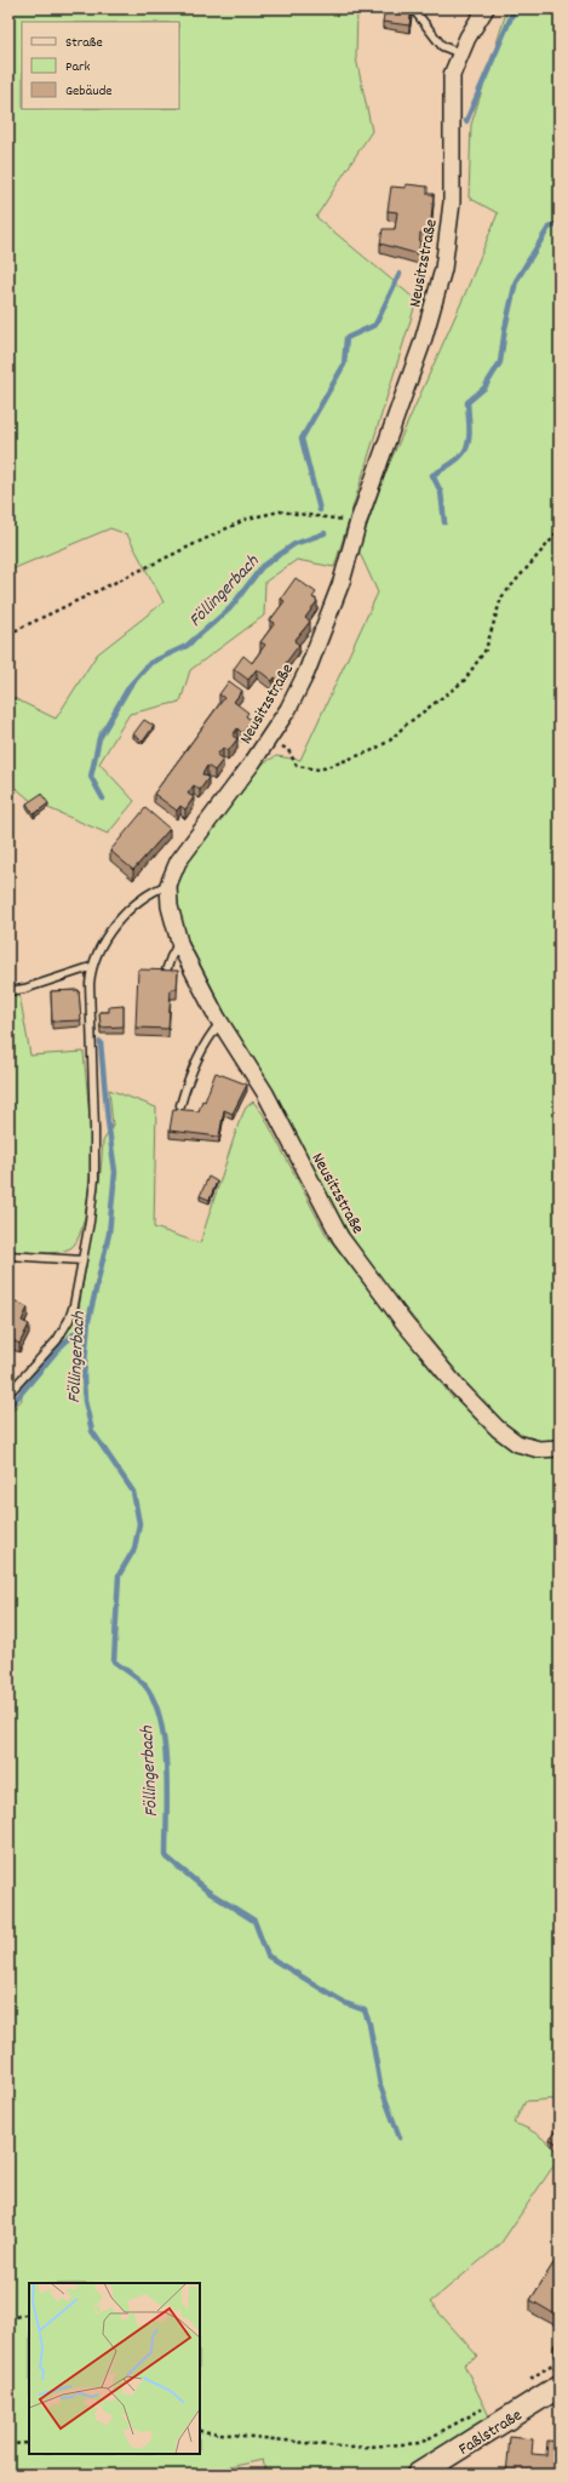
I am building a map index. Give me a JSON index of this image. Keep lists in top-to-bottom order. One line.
{"streets":{"street":["Neusitzstraße","Faßlstraße"]},"water":["Föllingerbach"],"legend":["Straße","Park","Gebäude"]}
